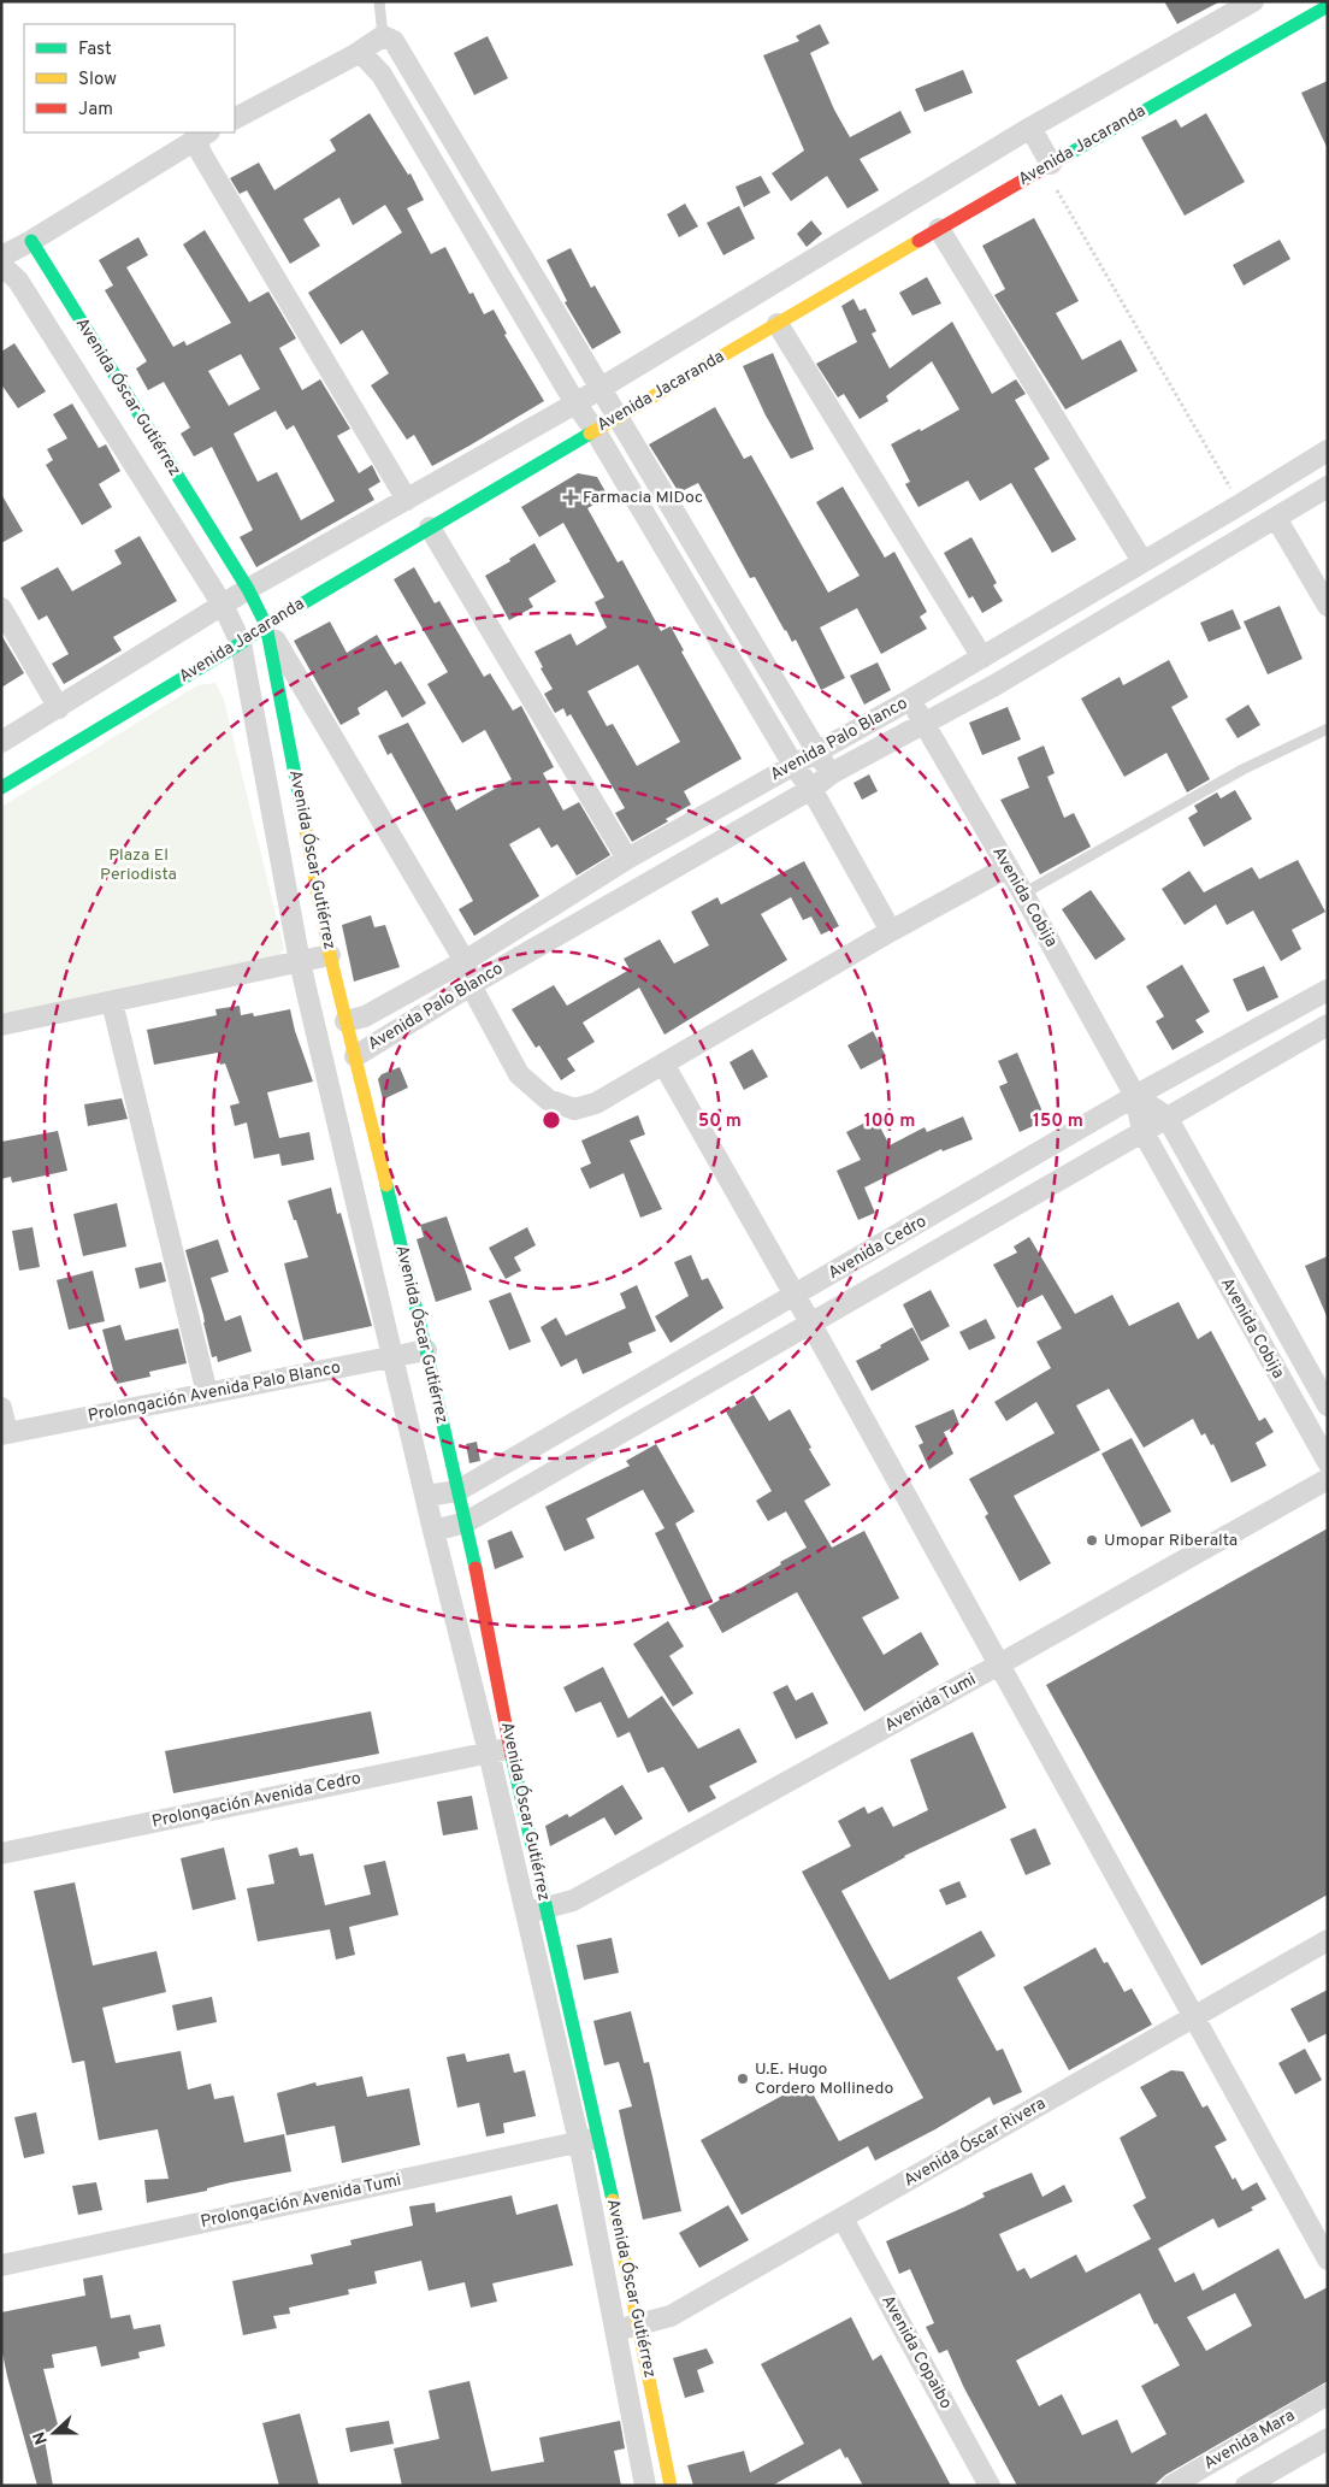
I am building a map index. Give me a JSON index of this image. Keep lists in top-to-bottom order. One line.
{"streets":{"street":["Avenida Jacaranda","Avenida Óscar Gutiérrez","Avenida Palo Blanco","Avenida Cobija","Avenida Cedro","Prolongación Avenida Palo Blanco","Avenida Tumi","Prolongación Avenida Cedro","Avenida Óscar Rivera","Prolongación Avenida Tumi","Avenida Copaibo","Avenida Mara"]},"crossings":[["Avenida Jacaranda","Avenida Óscar Gutiérrez"],["Avenida Óscar Gutiérrez","Avenida Palo Blanco"],["Avenida Óscar Gutiérrez","Avenida Cedro"],["Avenida Óscar Gutiérrez","Prolongación Avenida Palo Blanco"],["Avenida Óscar Gutiérrez","Avenida Tumi"],["Avenida Óscar Gutiérrez","Prolongación Avenida Cedro"],["Avenida Óscar Gutiérrez","Avenida Óscar Rivera"],["Avenida Óscar Gutiérrez","Prolongación Avenida Tumi"],["Avenida Palo Blanco","Avenida Cobija"],["Avenida Cobija","Avenida Cedro"],["Avenida Óscar Rivera","Avenida Copaibo"]],"parks":["Plaza El Periodista"],"places":{"health":["Farmacia MIDoc"],"other":["Umopar Riberalta","U.E. Hugo Cordero Mollinedo"]},"legend":["Fast","Slow","Jam"],"north":"left","rings":["50 m","100 m","150 m"]}
